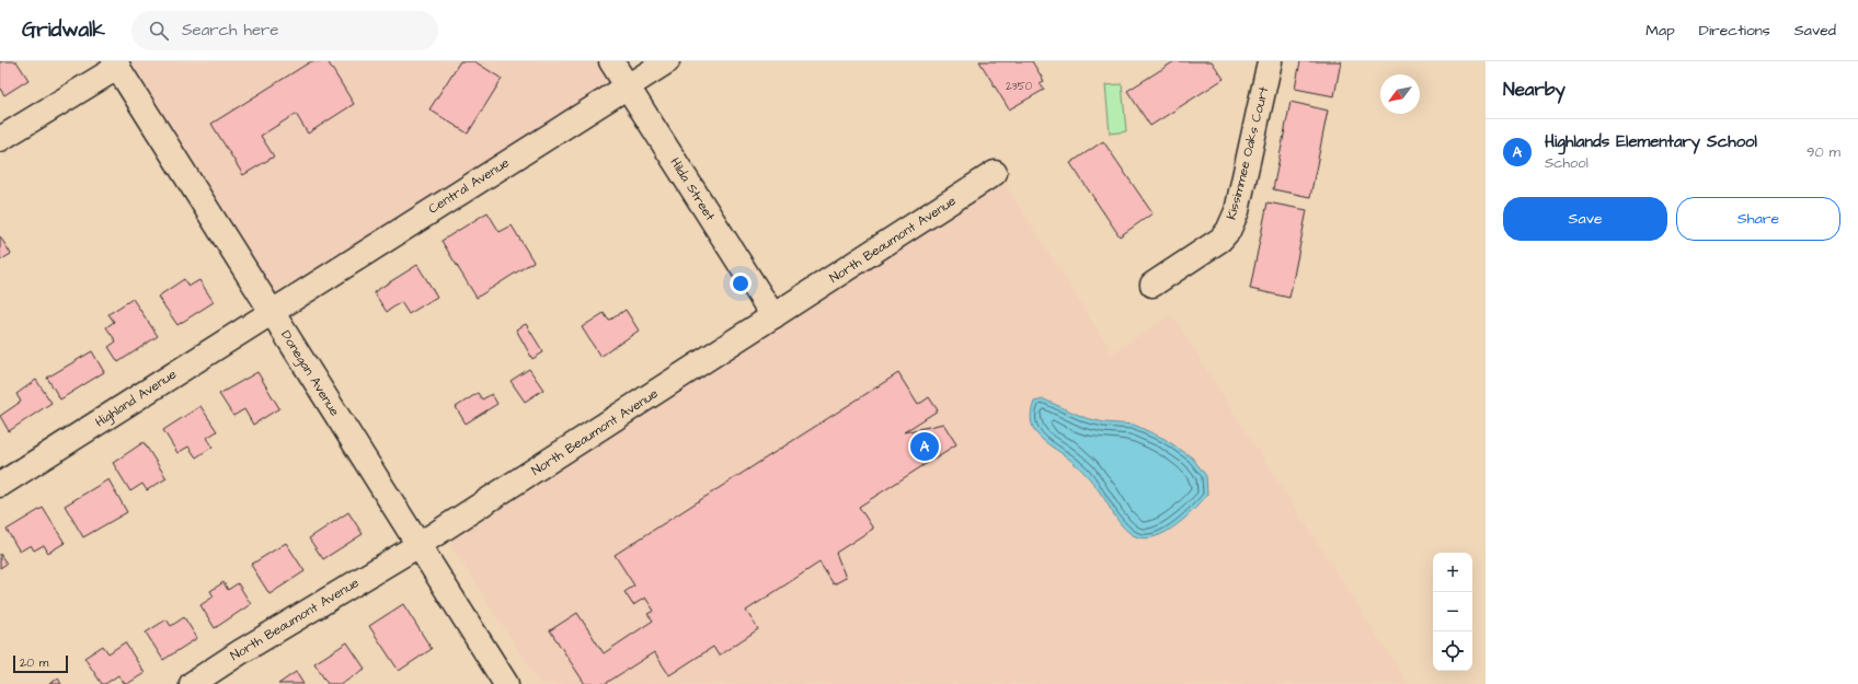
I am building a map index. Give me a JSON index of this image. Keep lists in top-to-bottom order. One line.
{"streets":{"street":["Kissimmee Oaks Court","Central Avenue","Hilda Street","North Beaumont Avenue","Donegan Avenue","Highland Avenue"]},"crossings":[["Central Avenue","Hilda Street"],["Central Avenue","Donegan Avenue"],["Central Avenue","Highland Avenue"],["Hilda Street","North Beaumont Avenue"],["North Beaumont Avenue","Donegan Avenue"],["Donegan Avenue","Highland Avenue"]],"house_numbers":["2350"],"scale_bar":"20 m","north":"bottom left","page":{"header":"Gridwalk","search":"Search here","nav":["Map","Directions","Saved"],"heading":"Nearby","list":[{"mark":"A","name":"Highlands Elementary School","note":"School","value":"90 m"}],"buttons":["Save","Share"],"pins":"A","map_buttons":["+","−"],"scale":"20 m"}}
